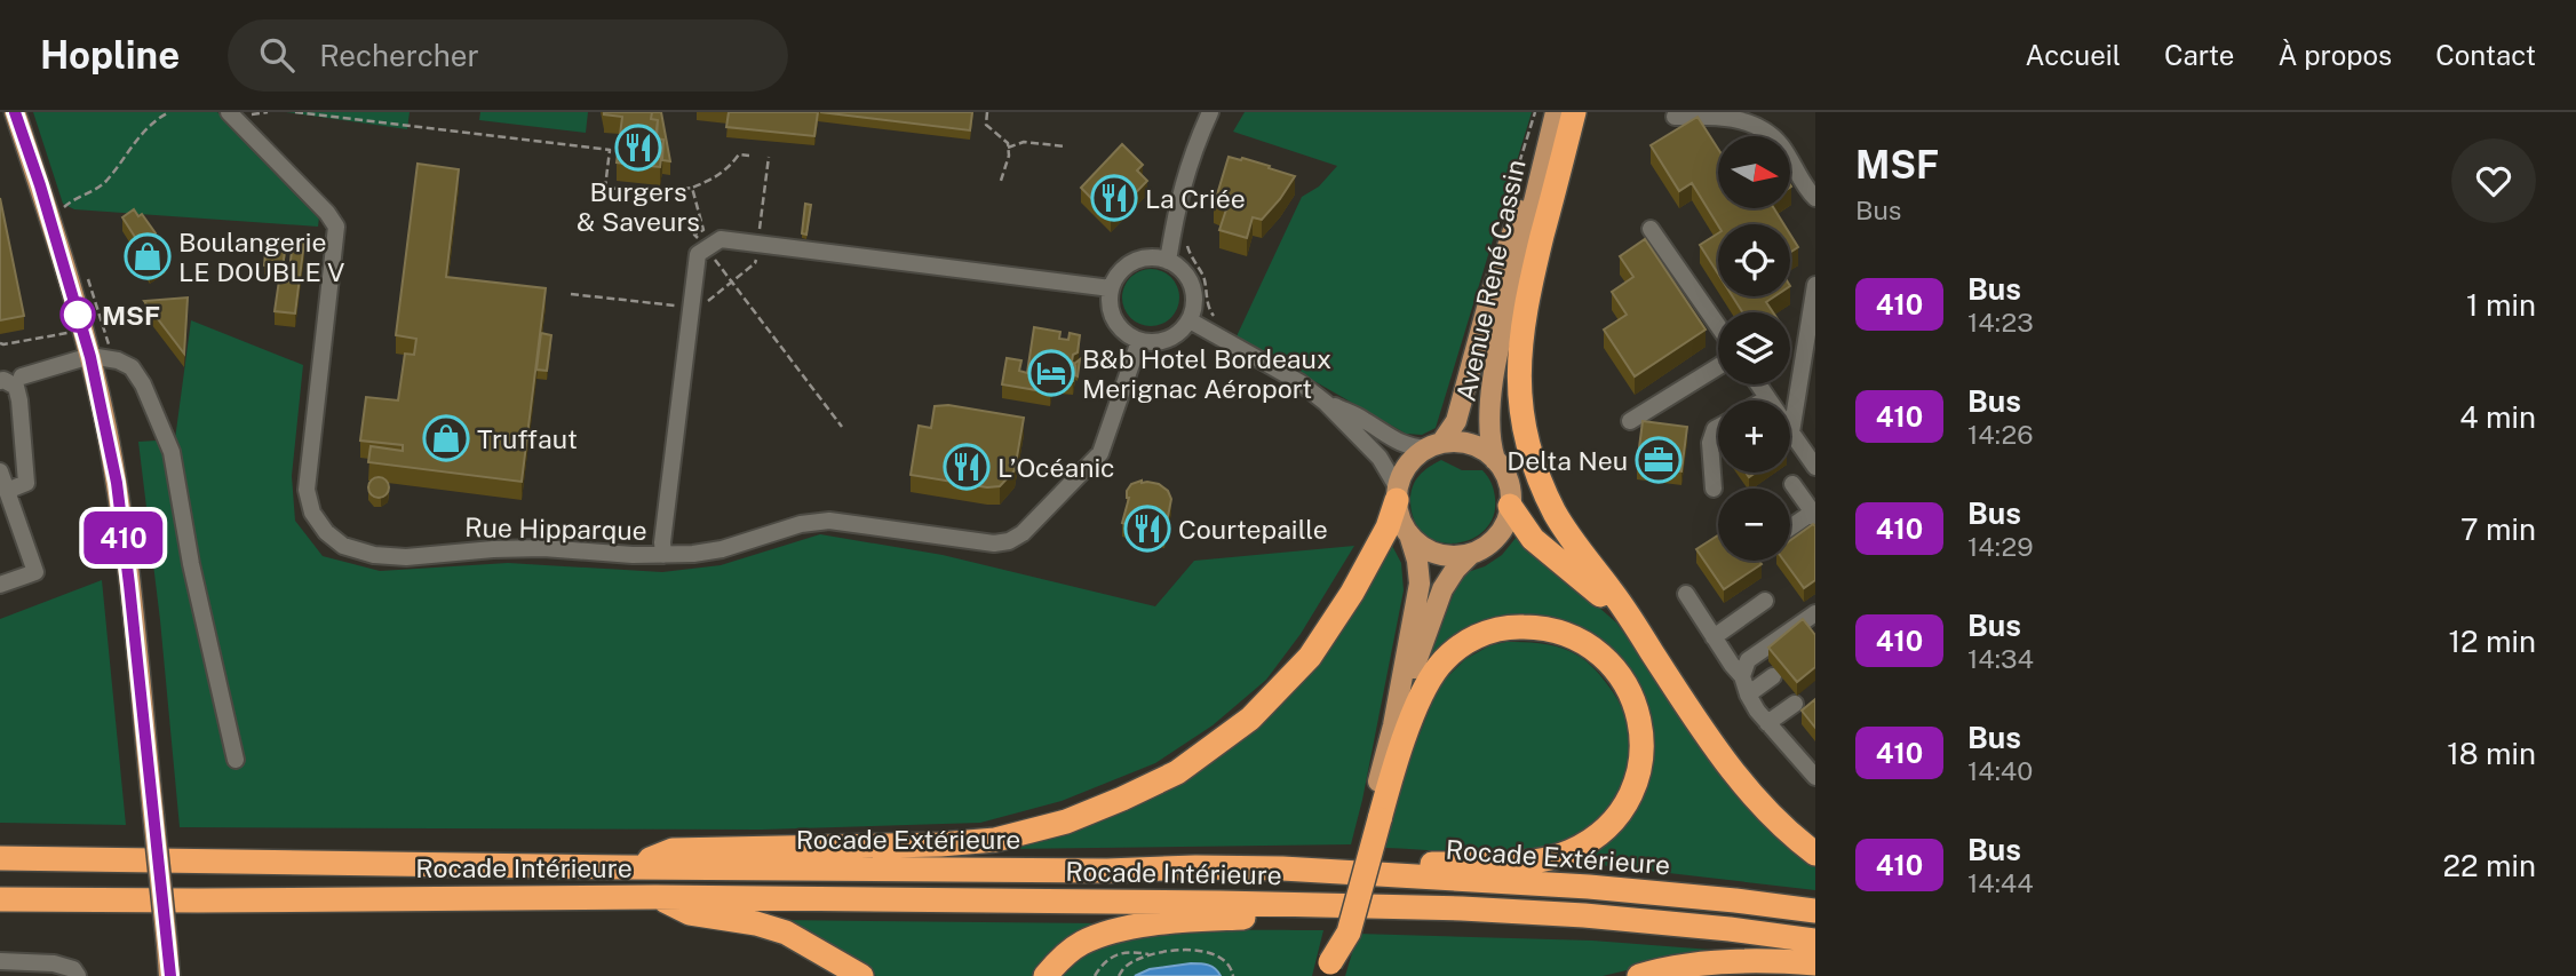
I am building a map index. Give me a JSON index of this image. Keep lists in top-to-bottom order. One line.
{"streets":{"highway":["Rocade Extérieure","Rocade Intérieure"],"main road":["Avenue René Cassin"],"street":["Rue Hipparque"]},"places":{"restaurant":["Burgers & Saveurs","La Criée","L’Océanic","Courtepaille"],"shop":["Boulangerie LE DOUBLE V","Truffaut"],"other":["MSF"],"hotel":["B&b Hotel Bordeaux Merignac Aéroport"],"office":["Delta Neu"]},"lines":["bus line 410"],"north":"right","page":{"header":"Hopline","search":"Rechercher","nav":["Accueil","Carte","À propos","Contact"],"on_map":"410","heading":["MSF","Bus"],"map_buttons":["+","−"],"list":[{"mark":"410","name":"Bus","note":"14:23","value":"1 min"},{"mark":"410","name":"Bus","note":"14:26","value":"4 min"},{"mark":"410","name":"Bus","note":"14:29","value":"7 min"},{"mark":"410","name":"Bus","note":"14:34","value":"12 min"},{"mark":"410","name":"Bus","note":"14:40","value":"18 min"},{"mark":"410","name":"Bus","note":"14:44","value":"22 min"}]}}
